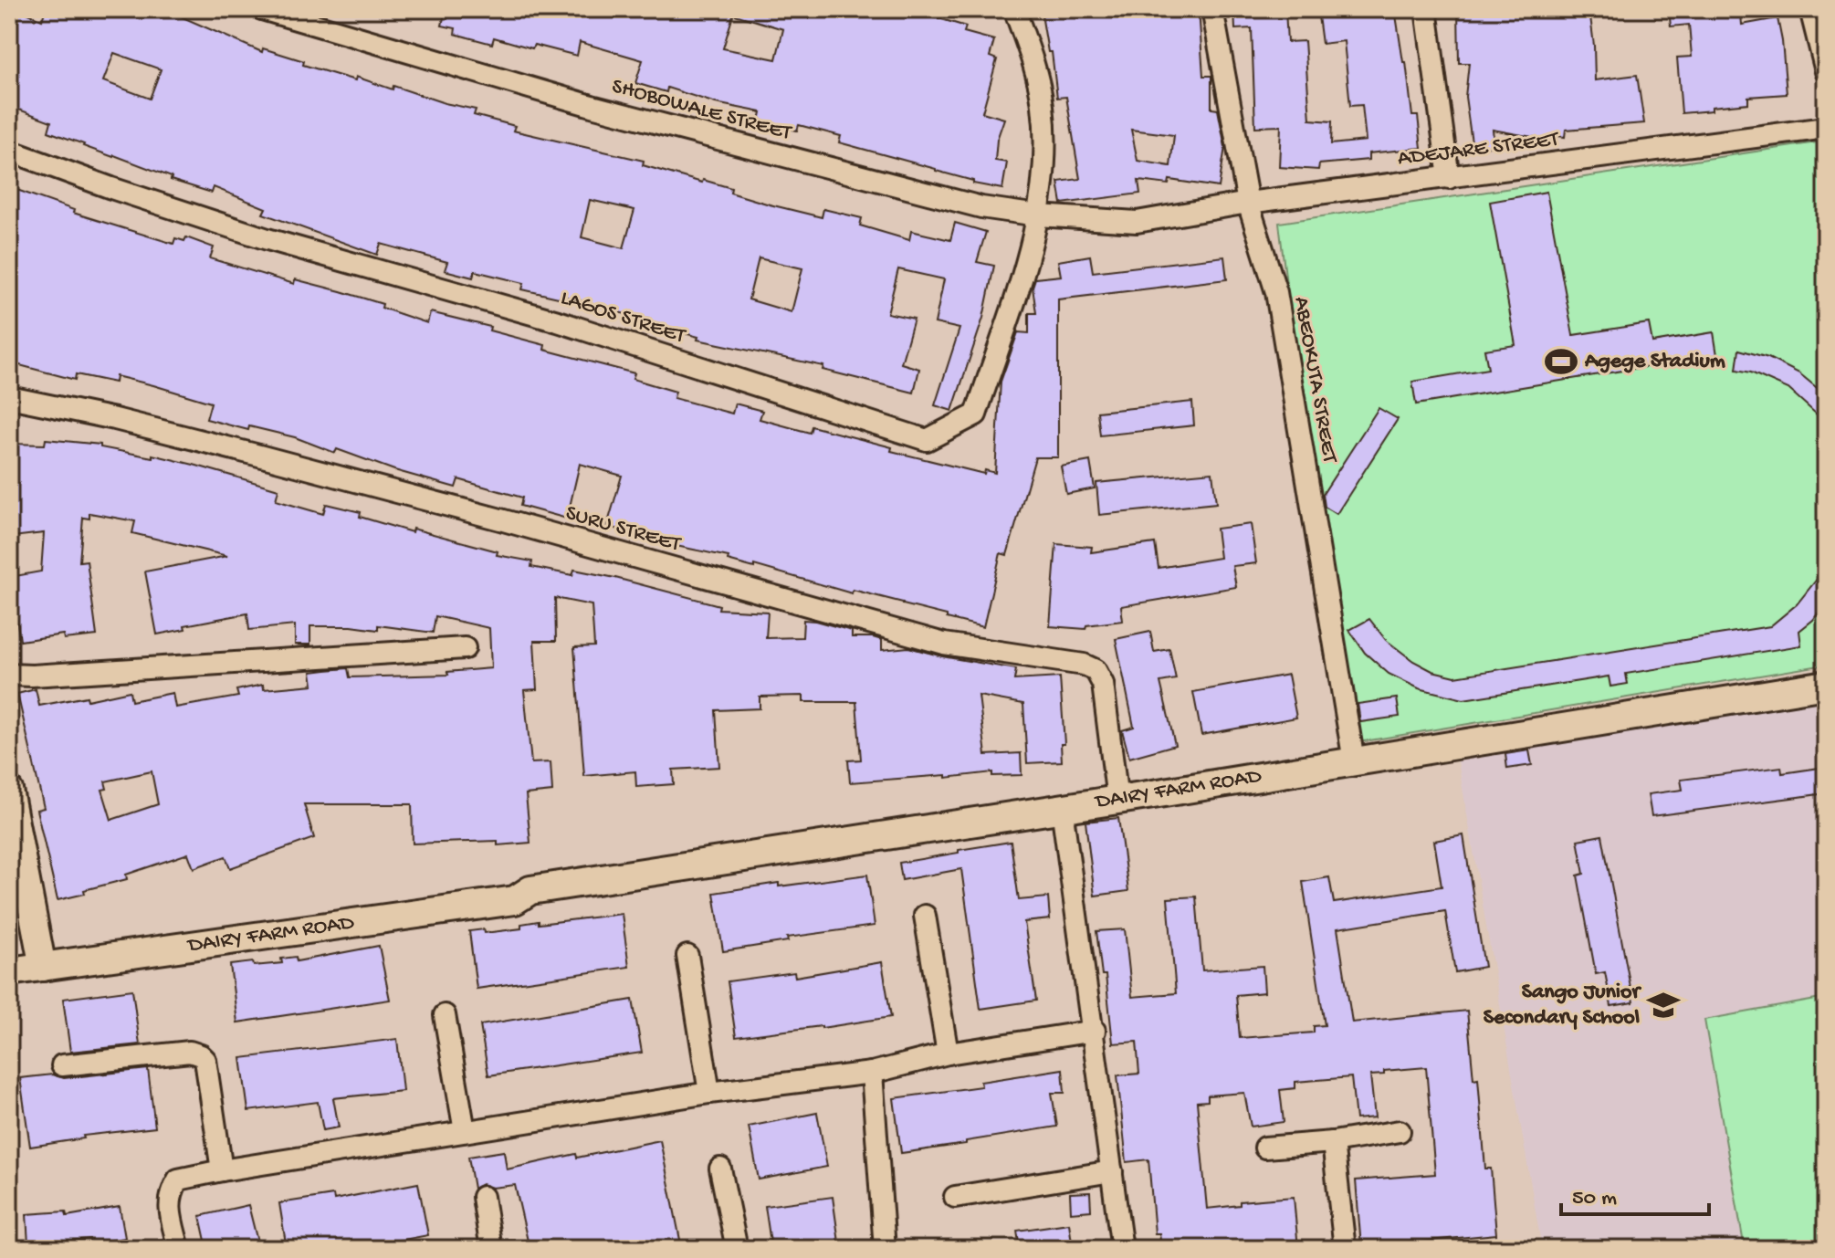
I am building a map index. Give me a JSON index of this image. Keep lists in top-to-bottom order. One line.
{"streets":{"main road":["DAIRY FARM ROAD"],"street":["SHOBOWALE STREET","ADEJARE STREET","LAGOS STREET","ABEOKUTA STREET","SURU STREET"]},"crossings":[["SHOBOWALE STREET","ADEJARE STREET"],["SHOBOWALE STREET","LAGOS STREET"],["ADEJARE STREET","ABEOKUTA STREET"],["ABEOKUTA STREET","DAIRY FARM ROAD"],["SURU STREET","DAIRY FARM ROAD"]],"places":{"sports":["Agege Stadium"],"school or university":["Sango Junior Secondary School"]},"scale_bar":"50 m"}
